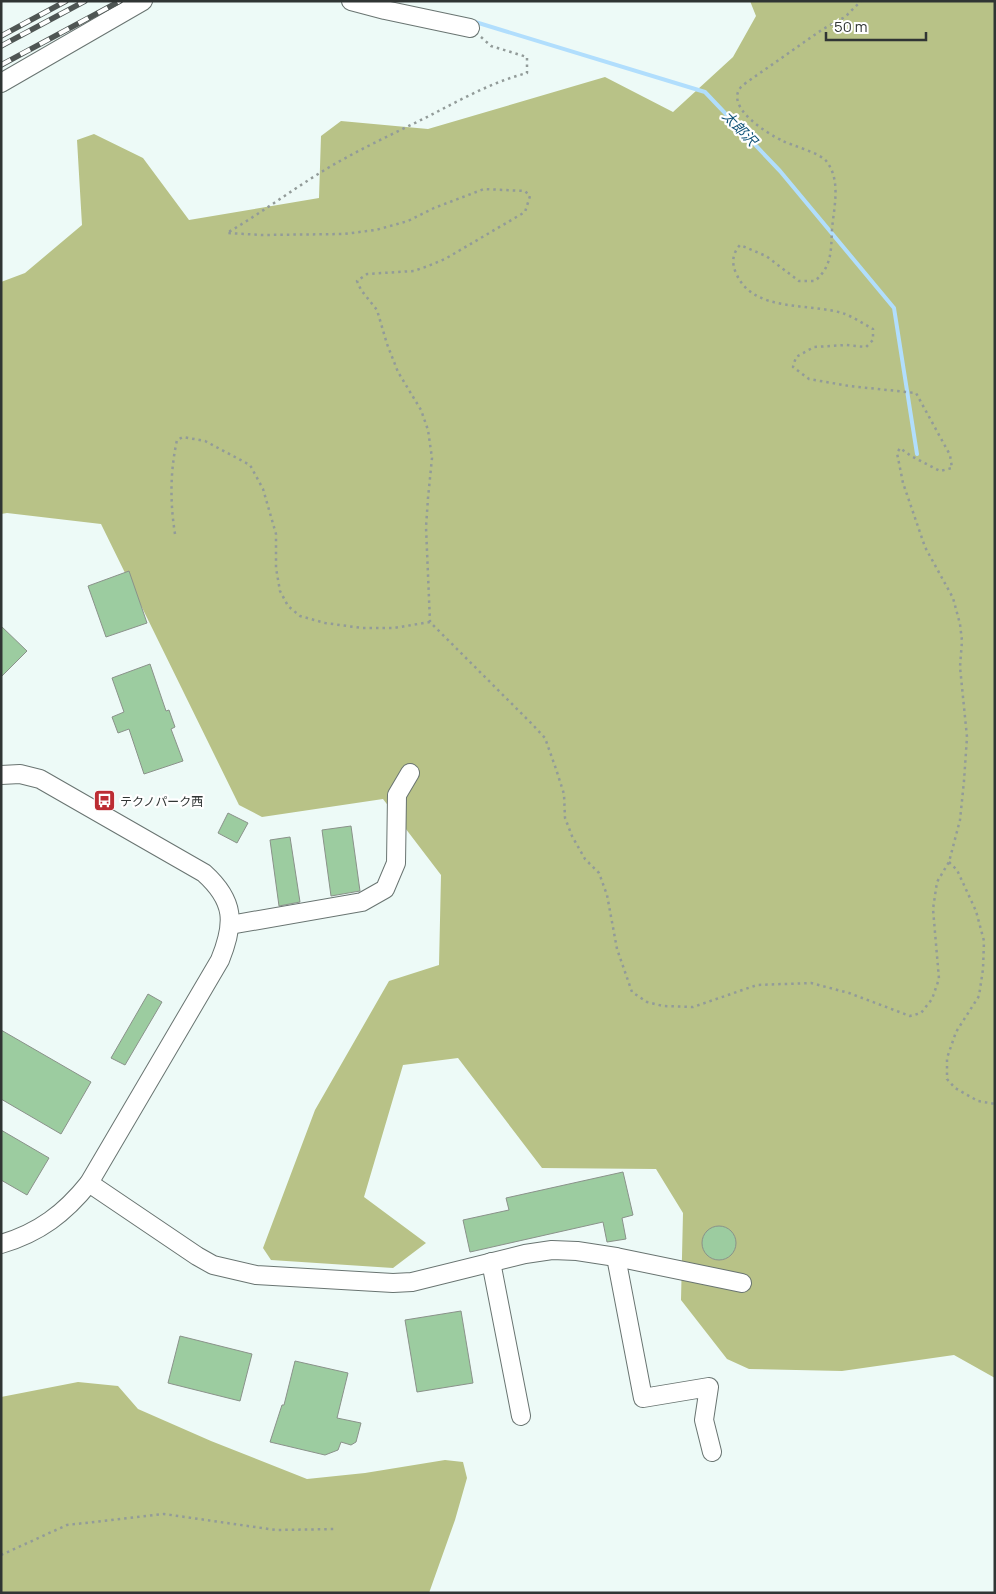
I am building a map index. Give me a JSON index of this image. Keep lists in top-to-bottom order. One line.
{"water":["太郎沢"],"places":{"bus stop":["テクノパーク西"]},"scale_bar":"50 m"}
